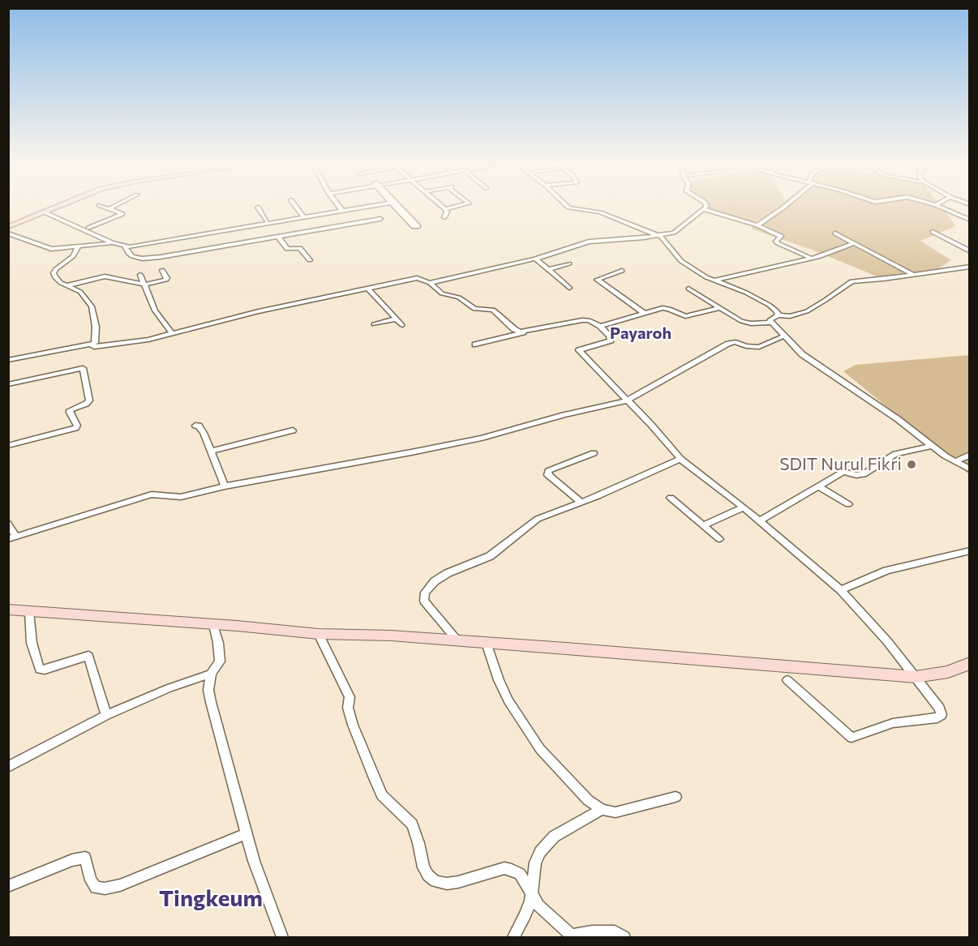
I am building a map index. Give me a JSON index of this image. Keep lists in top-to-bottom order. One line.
{"districts":["Payaroh","Tingkeum"],"places":["SDIT Nurul Fikri"]}
